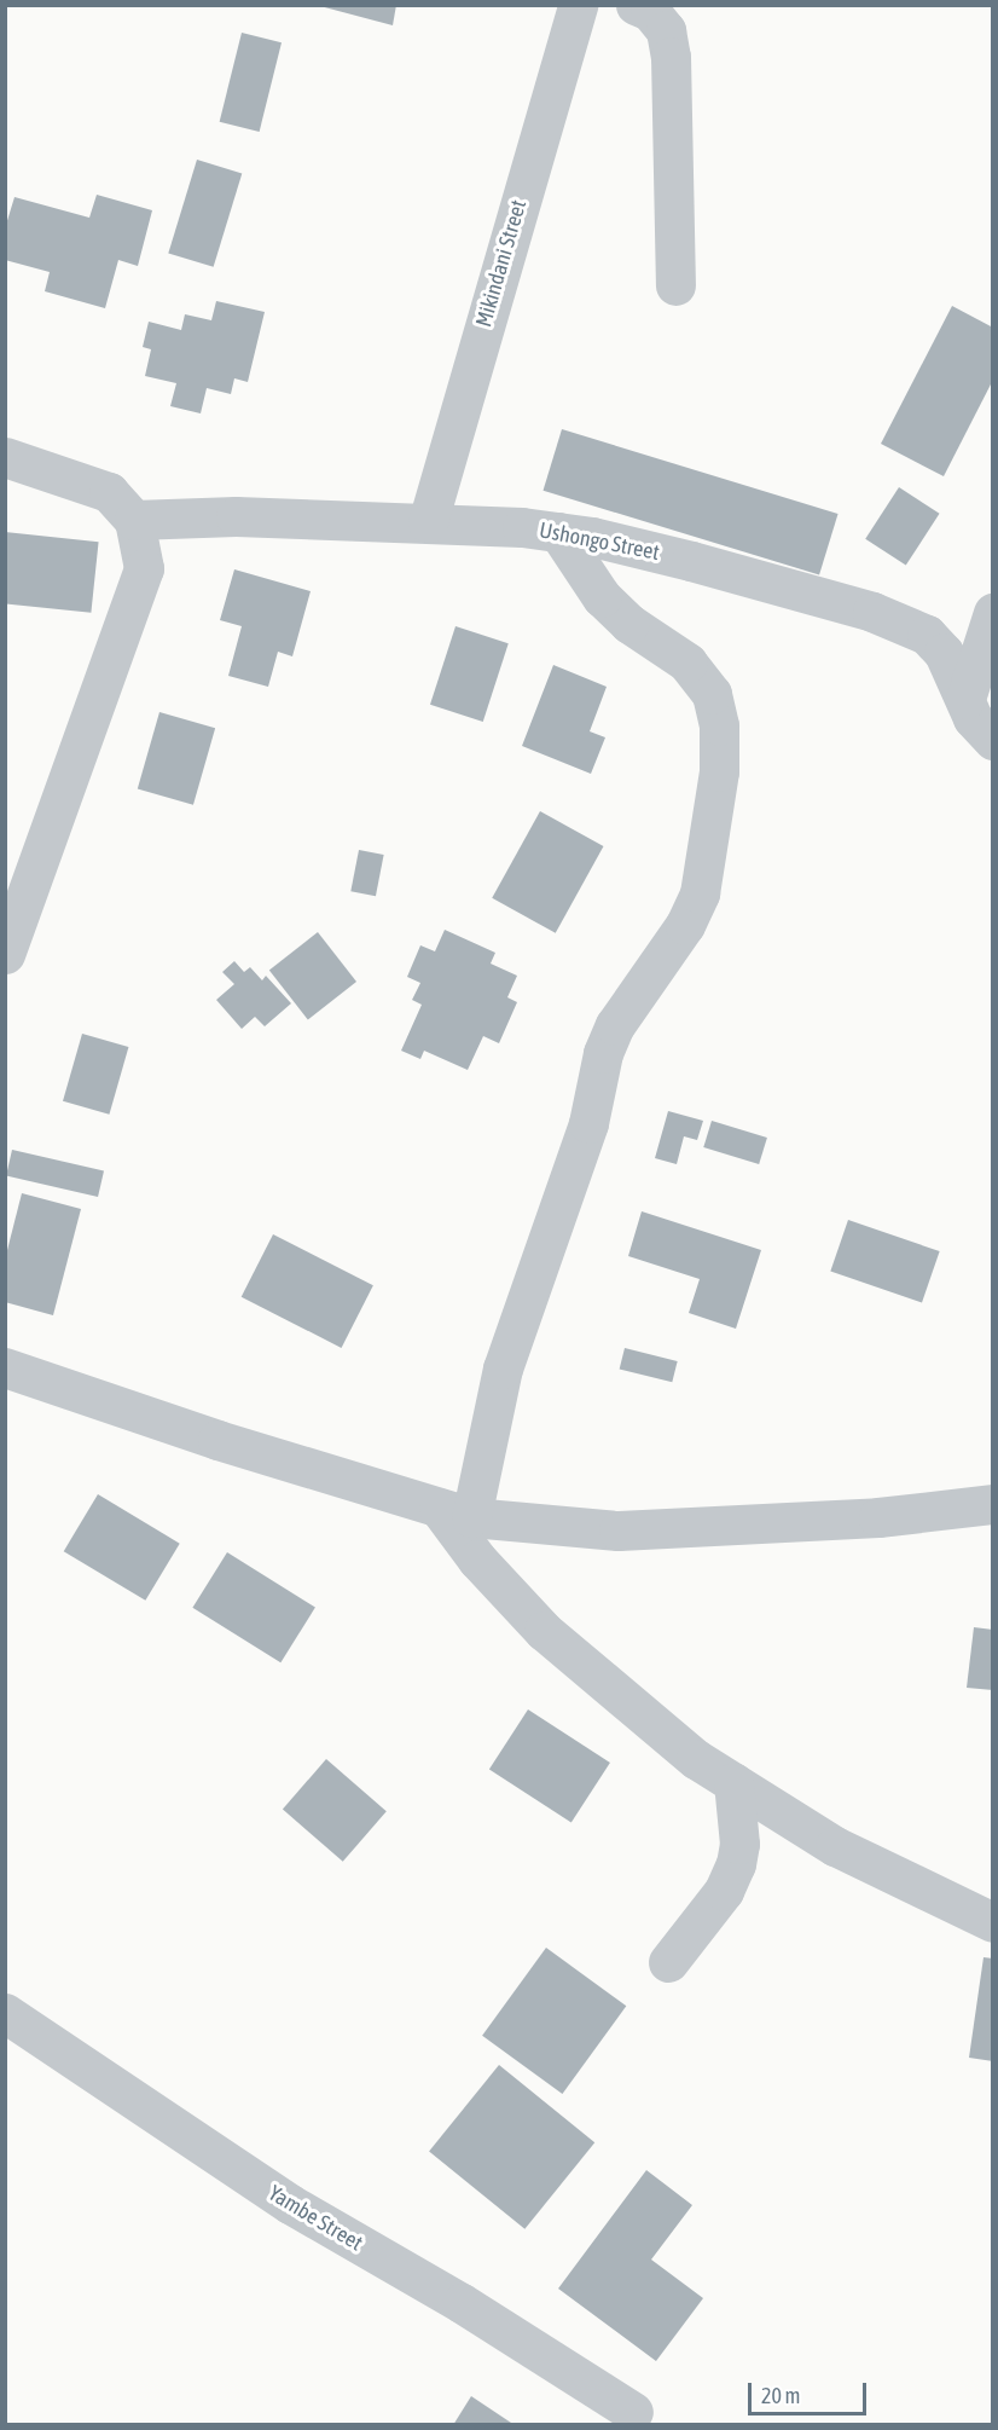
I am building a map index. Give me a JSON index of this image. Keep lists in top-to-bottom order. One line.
{"streets":{"street":["Mikindani Street","Ushongo Street","Yambe Street"]},"crossings":[["Mikindani Street","Ushongo Street"]],"scale_bar":"20 m"}
